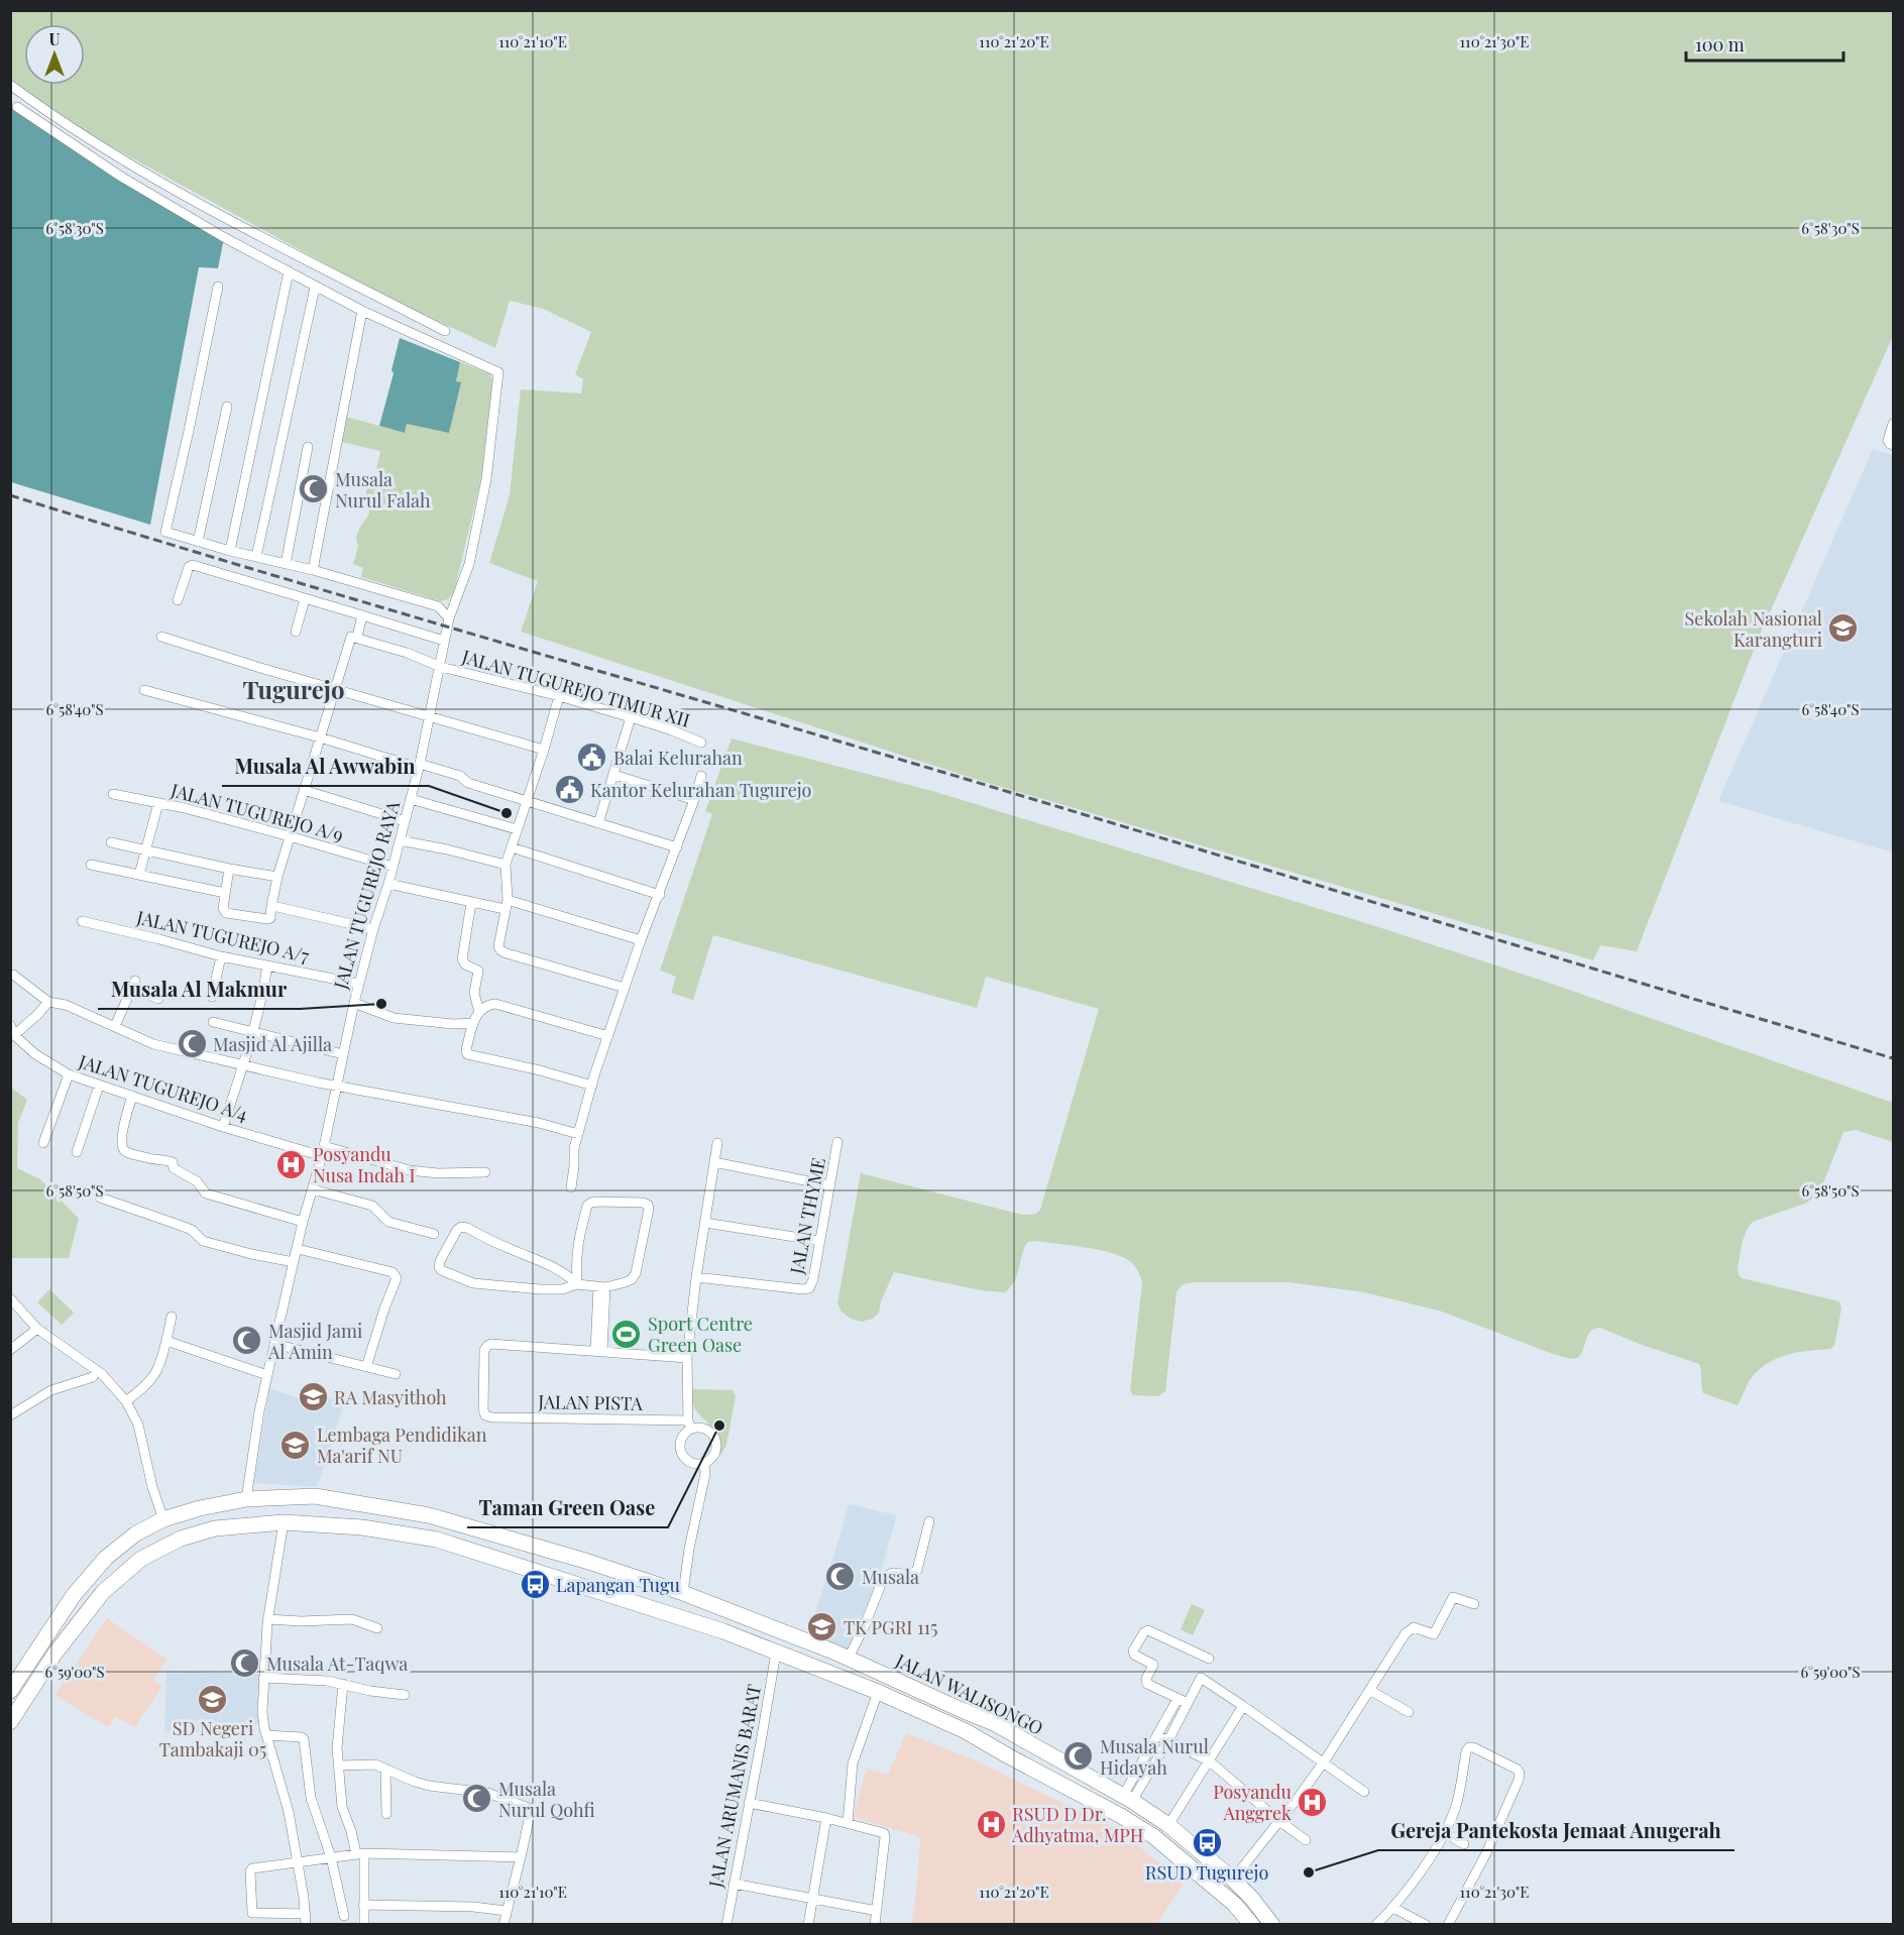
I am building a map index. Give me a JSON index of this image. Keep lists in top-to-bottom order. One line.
{"streets":{"highway":["JALAN WALISONGO"],"street":["JALAN TUGUREJO TIMUR XII","JALAN TUGUREJO A/9","JALAN TUGUREJO RAYA","JALAN TUGUREJO A/7","JALAN TUGUREJO A/4","JALAN THYME","JALAN PISTA","JALAN ARUMANIS BARAT"]},"crossings":[["JALAN TUGUREJO TIMUR XII","JALAN TUGUREJO RAYA"],["JALAN TUGUREJO A/9","JALAN TUGUREJO RAYA"],["JALAN TUGUREJO RAYA","JALAN TUGUREJO A/7"],["JALAN TUGUREJO RAYA","JALAN TUGUREJO A/4"],["JALAN TUGUREJO RAYA","JALAN WALISONGO"],["JALAN WALISONGO","JALAN ARUMANIS BARAT"]],"districts":["Tugurejo"],"places":{"mosque":["Musala Nurul Falah","Masjid Al Ajilla","Masjid Jami Al Amin","Musala","Musala At-Taqwa","Musala Nurul Hidayah","Musala Nurul Qohfi"],"school or university":["Sekolah Nasional Karangturi","RA Masyithoh","Lembaga Pendidikan Ma'arif NU","TK PGRI 115","SD Negeri Tambakaji 05"],"public building":["Balai Kelurahan","Kantor Kelurahan Tugurejo"],"other":["Musala Al Awwabin","Musala Al Makmur","Taman Green Oase","Gereja Pantekosta Jemaat Anugerah"],"hospital":["Posyandu Nusa Indah I","Posyandu Anggrek","RSUD D Dr. Adhyatma, MPH"],"sports":["Sport Centre Green Oase"],"bus stop":["Lapangan Tugu","RSUD Tugurejo"]},"scale_bar":"100 m","north":"top","coordinates":["110°21'10\"E","110°21'20\"E","110°21'30\"E","6°58'30\"S","6°58'40\"S","6°58'50\"S","6°59'00\"S"]}
